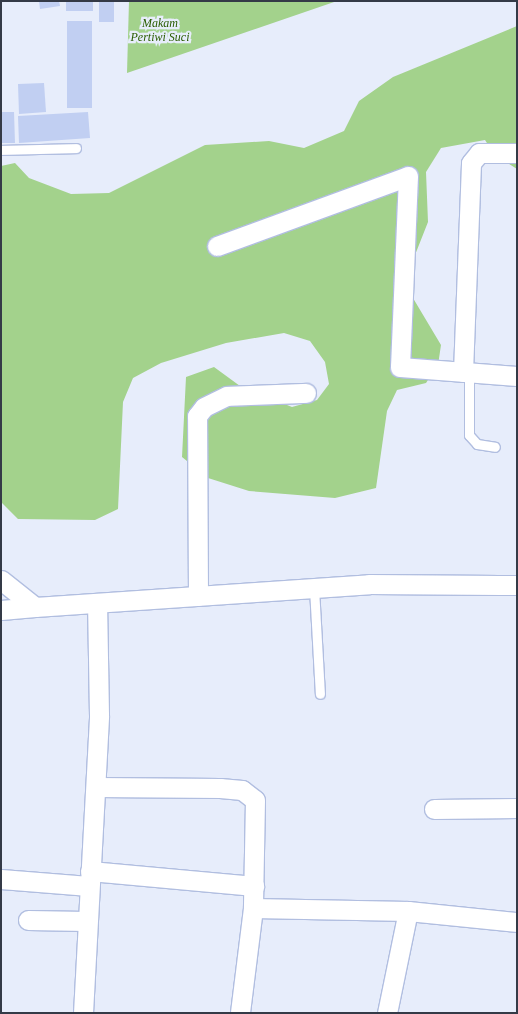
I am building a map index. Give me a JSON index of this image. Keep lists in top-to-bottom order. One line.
{"parks":["Makam Pertiwi Suci"]}
